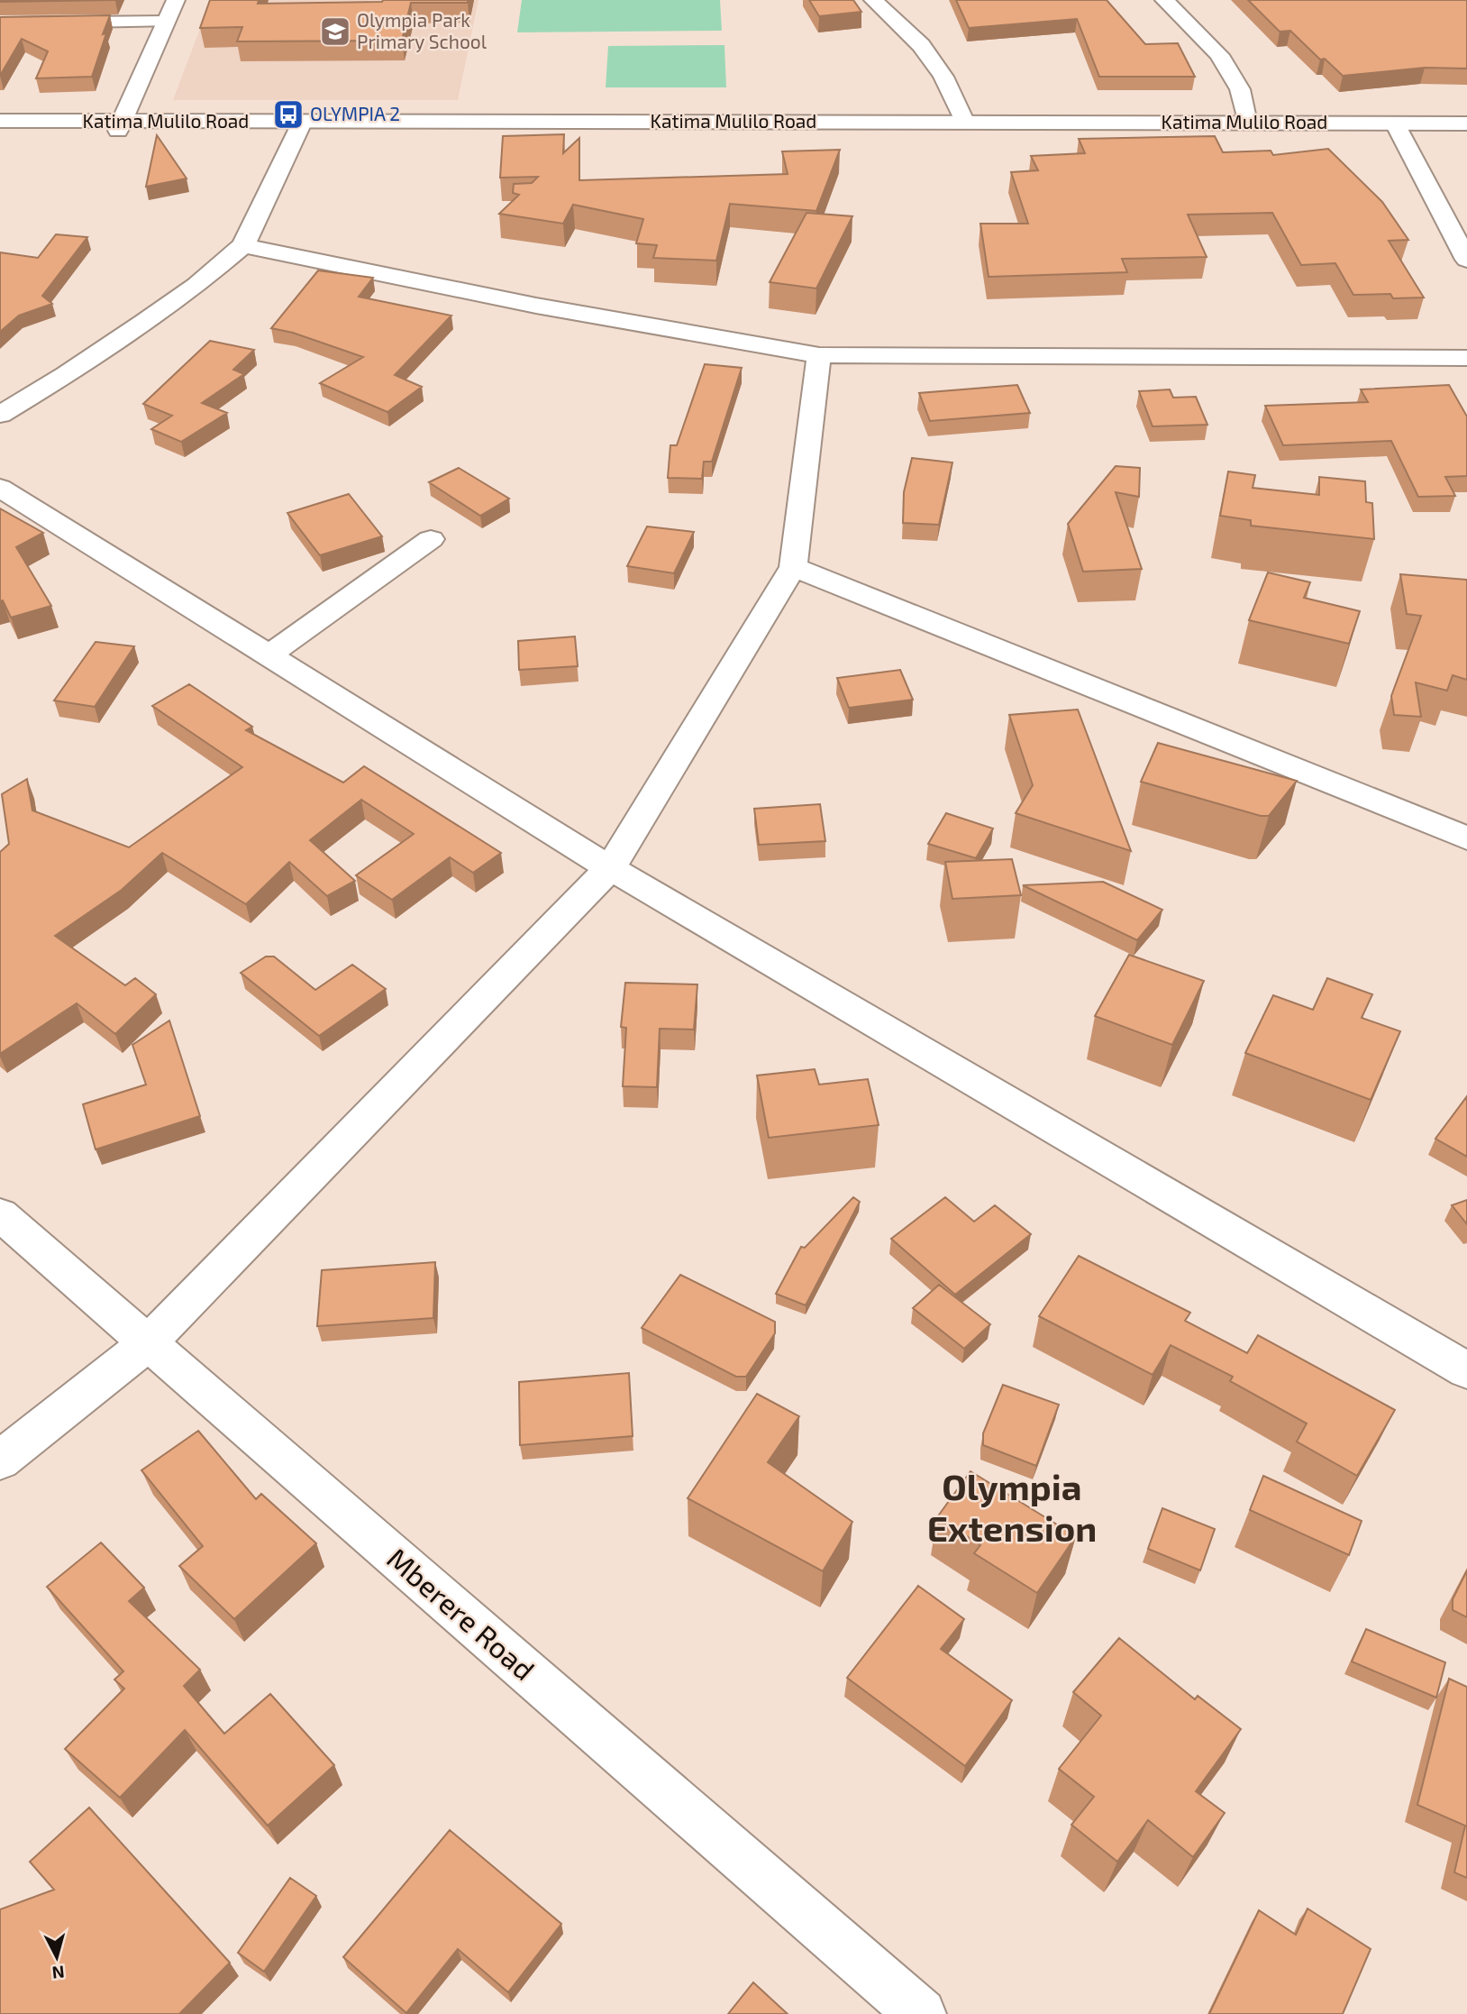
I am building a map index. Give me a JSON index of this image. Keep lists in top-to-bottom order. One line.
{"streets":{"street":["Katima Mulilo Road","Mberere Road"]},"districts":["Olympia Extension"],"places":{"school or university":["Olympia Park Primary School"],"bus stop":["OLYMPIA 2"]},"north":"bottom"}
